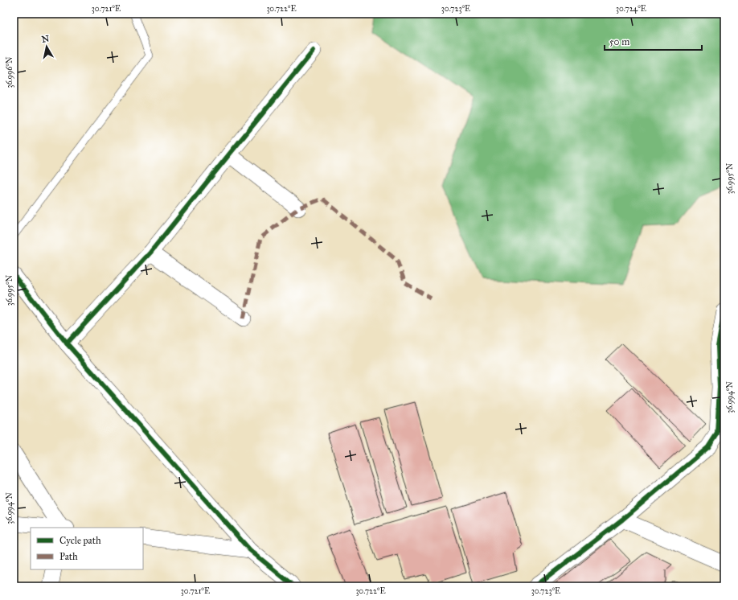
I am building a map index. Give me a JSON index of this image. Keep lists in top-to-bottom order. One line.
{"legend":["Cycle path","Path"],"scale_bar":"50 m","north":"top","coordinates":["30.721°E","30.722°E","30.723°E","30.724°E","36.996°N","36.995°N","36.994°N"]}
